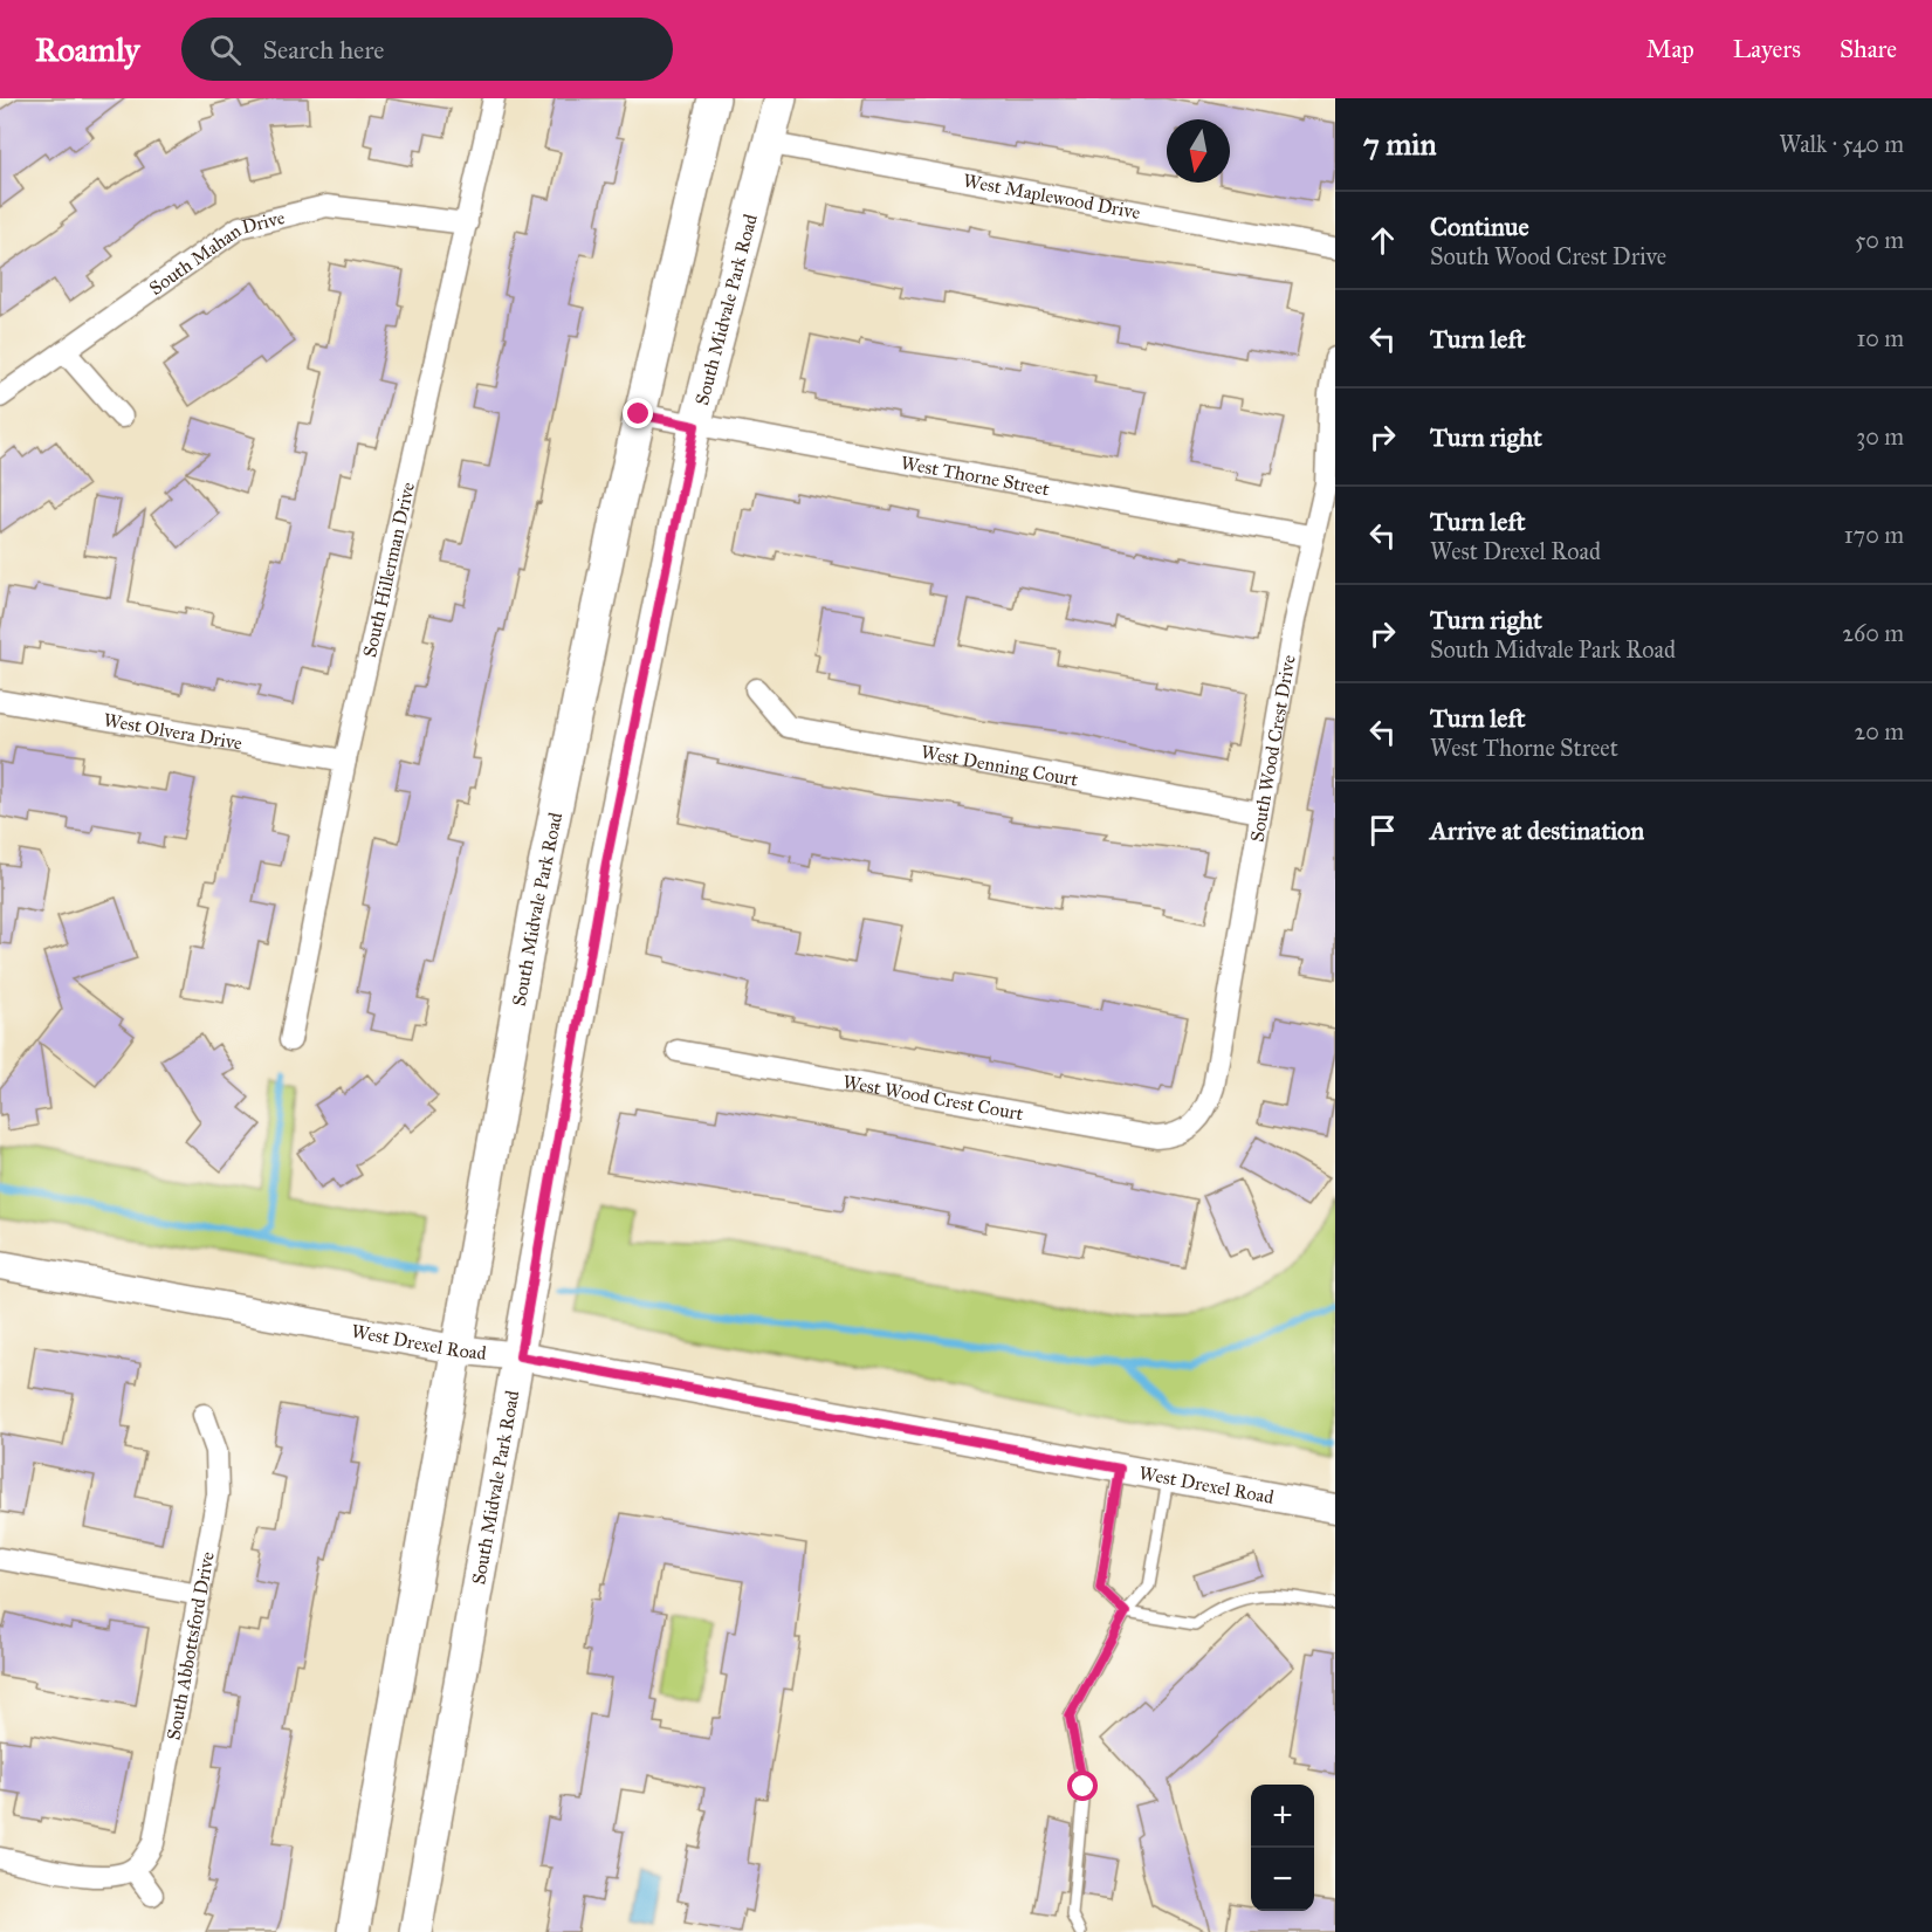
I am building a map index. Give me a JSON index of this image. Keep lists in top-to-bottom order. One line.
{"streets":{"main road":["South Midvale Park Road"],"street":["West Maplewood Drive","South Mahan Drive","West Thorne Street","South Hillerman Drive","West Olvera Drive","South Wood Crest Drive","West Denning Court","West Wood Crest Court","West Drexel Road","South Abbottsford Drive"]},"crossings":[["West Maplewood Drive","South Midvale Park Road"],["South Mahan Drive","South Hillerman Drive"],["South Midvale Park Road","West Thorne Street"],["South Midvale Park Road","West Drexel Road"],["West Thorne Street","South Wood Crest Drive"],["South Hillerman Drive","West Olvera Drive"],["South Wood Crest Drive","West Denning Court"],["South Wood Crest Drive","West Wood Crest Court"]],"north":"bottom","page":{"header":"Roamly","search":"Search here","nav":["Map","Layers","Share"],"heading":["7 min","Walk · 540 m"],"list":[["Continue","South Wood Crest Drive","50 m"],["Turn left","10 m"],["Turn right","30 m"],["Turn left","West Drexel Road","170 m"],["Turn right","South Midvale Park Road","260 m"],["Turn left","West Thorne Street","20 m"],"Arrive at destination"],"map_buttons":["+","−"]}}
